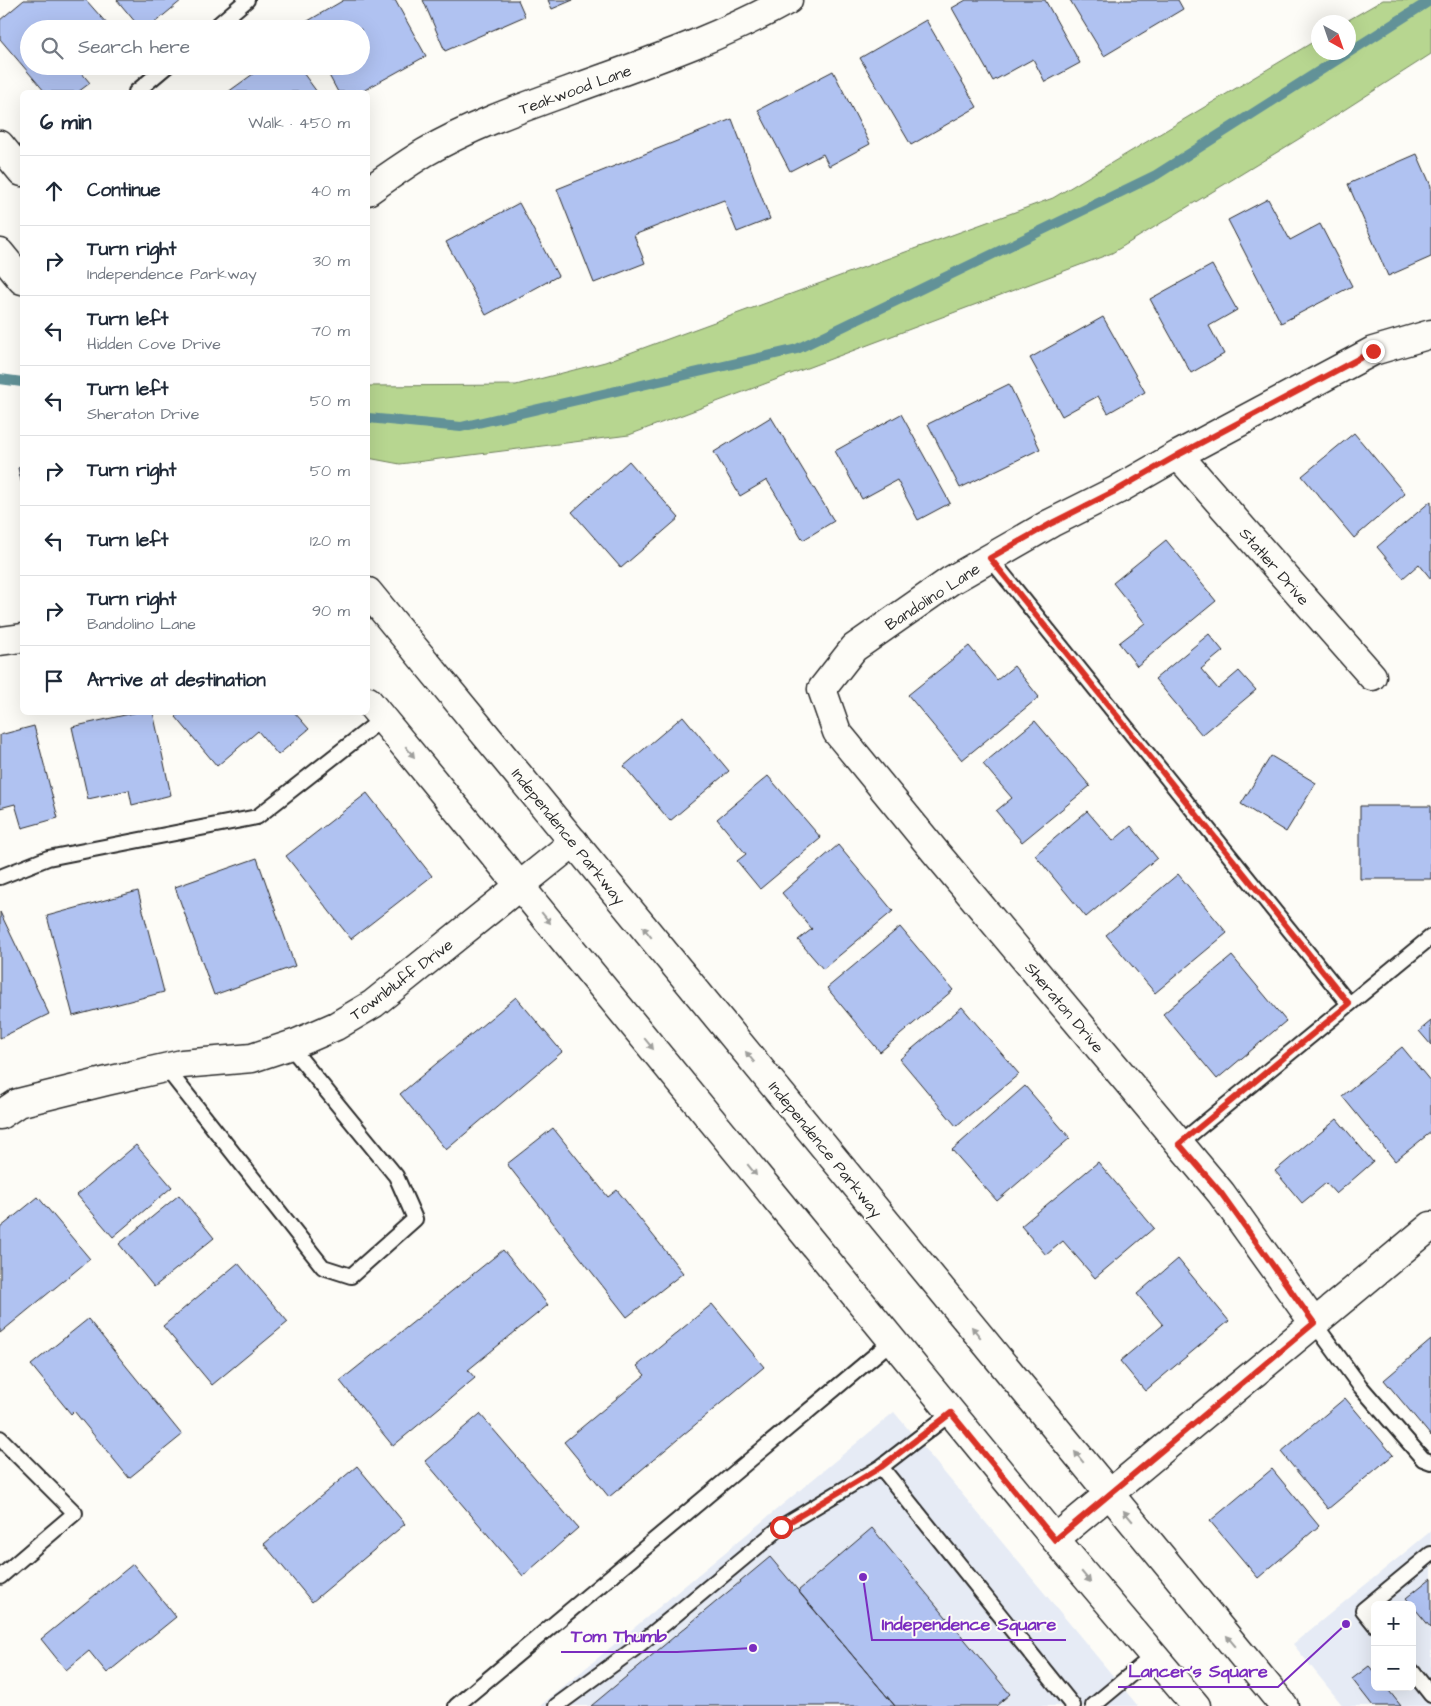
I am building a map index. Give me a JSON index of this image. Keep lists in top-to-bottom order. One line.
{"streets":{"street":["Teakwood Lane","Statler Drive","Bandolino Lane","Independence Parkway","Townbluff Drive","Sheraton Drive"]},"crossings":[["Statler Drive","Bandolino Lane"],["Bandolino Lane","Sheraton Drive"],["Independence Parkway","Townbluff Drive"]],"places":["Independence Square","Lancer's Square","Tom Thumb"],"north":"bottom right","page":{"search":"Search here","heading":["6 min","Walk · 450 m"],"list":[["Continue","40 m"],["Turn right","Independence Parkway","30 m"],["Turn left","Hidden Cove Drive","70 m"],["Turn left","Sheraton Drive","50 m"],["Turn right","50 m"],["Turn left","120 m"],["Turn right","Bandolino Lane","90 m"],"Arrive at destination"],"map_buttons":["+","−"]}}
